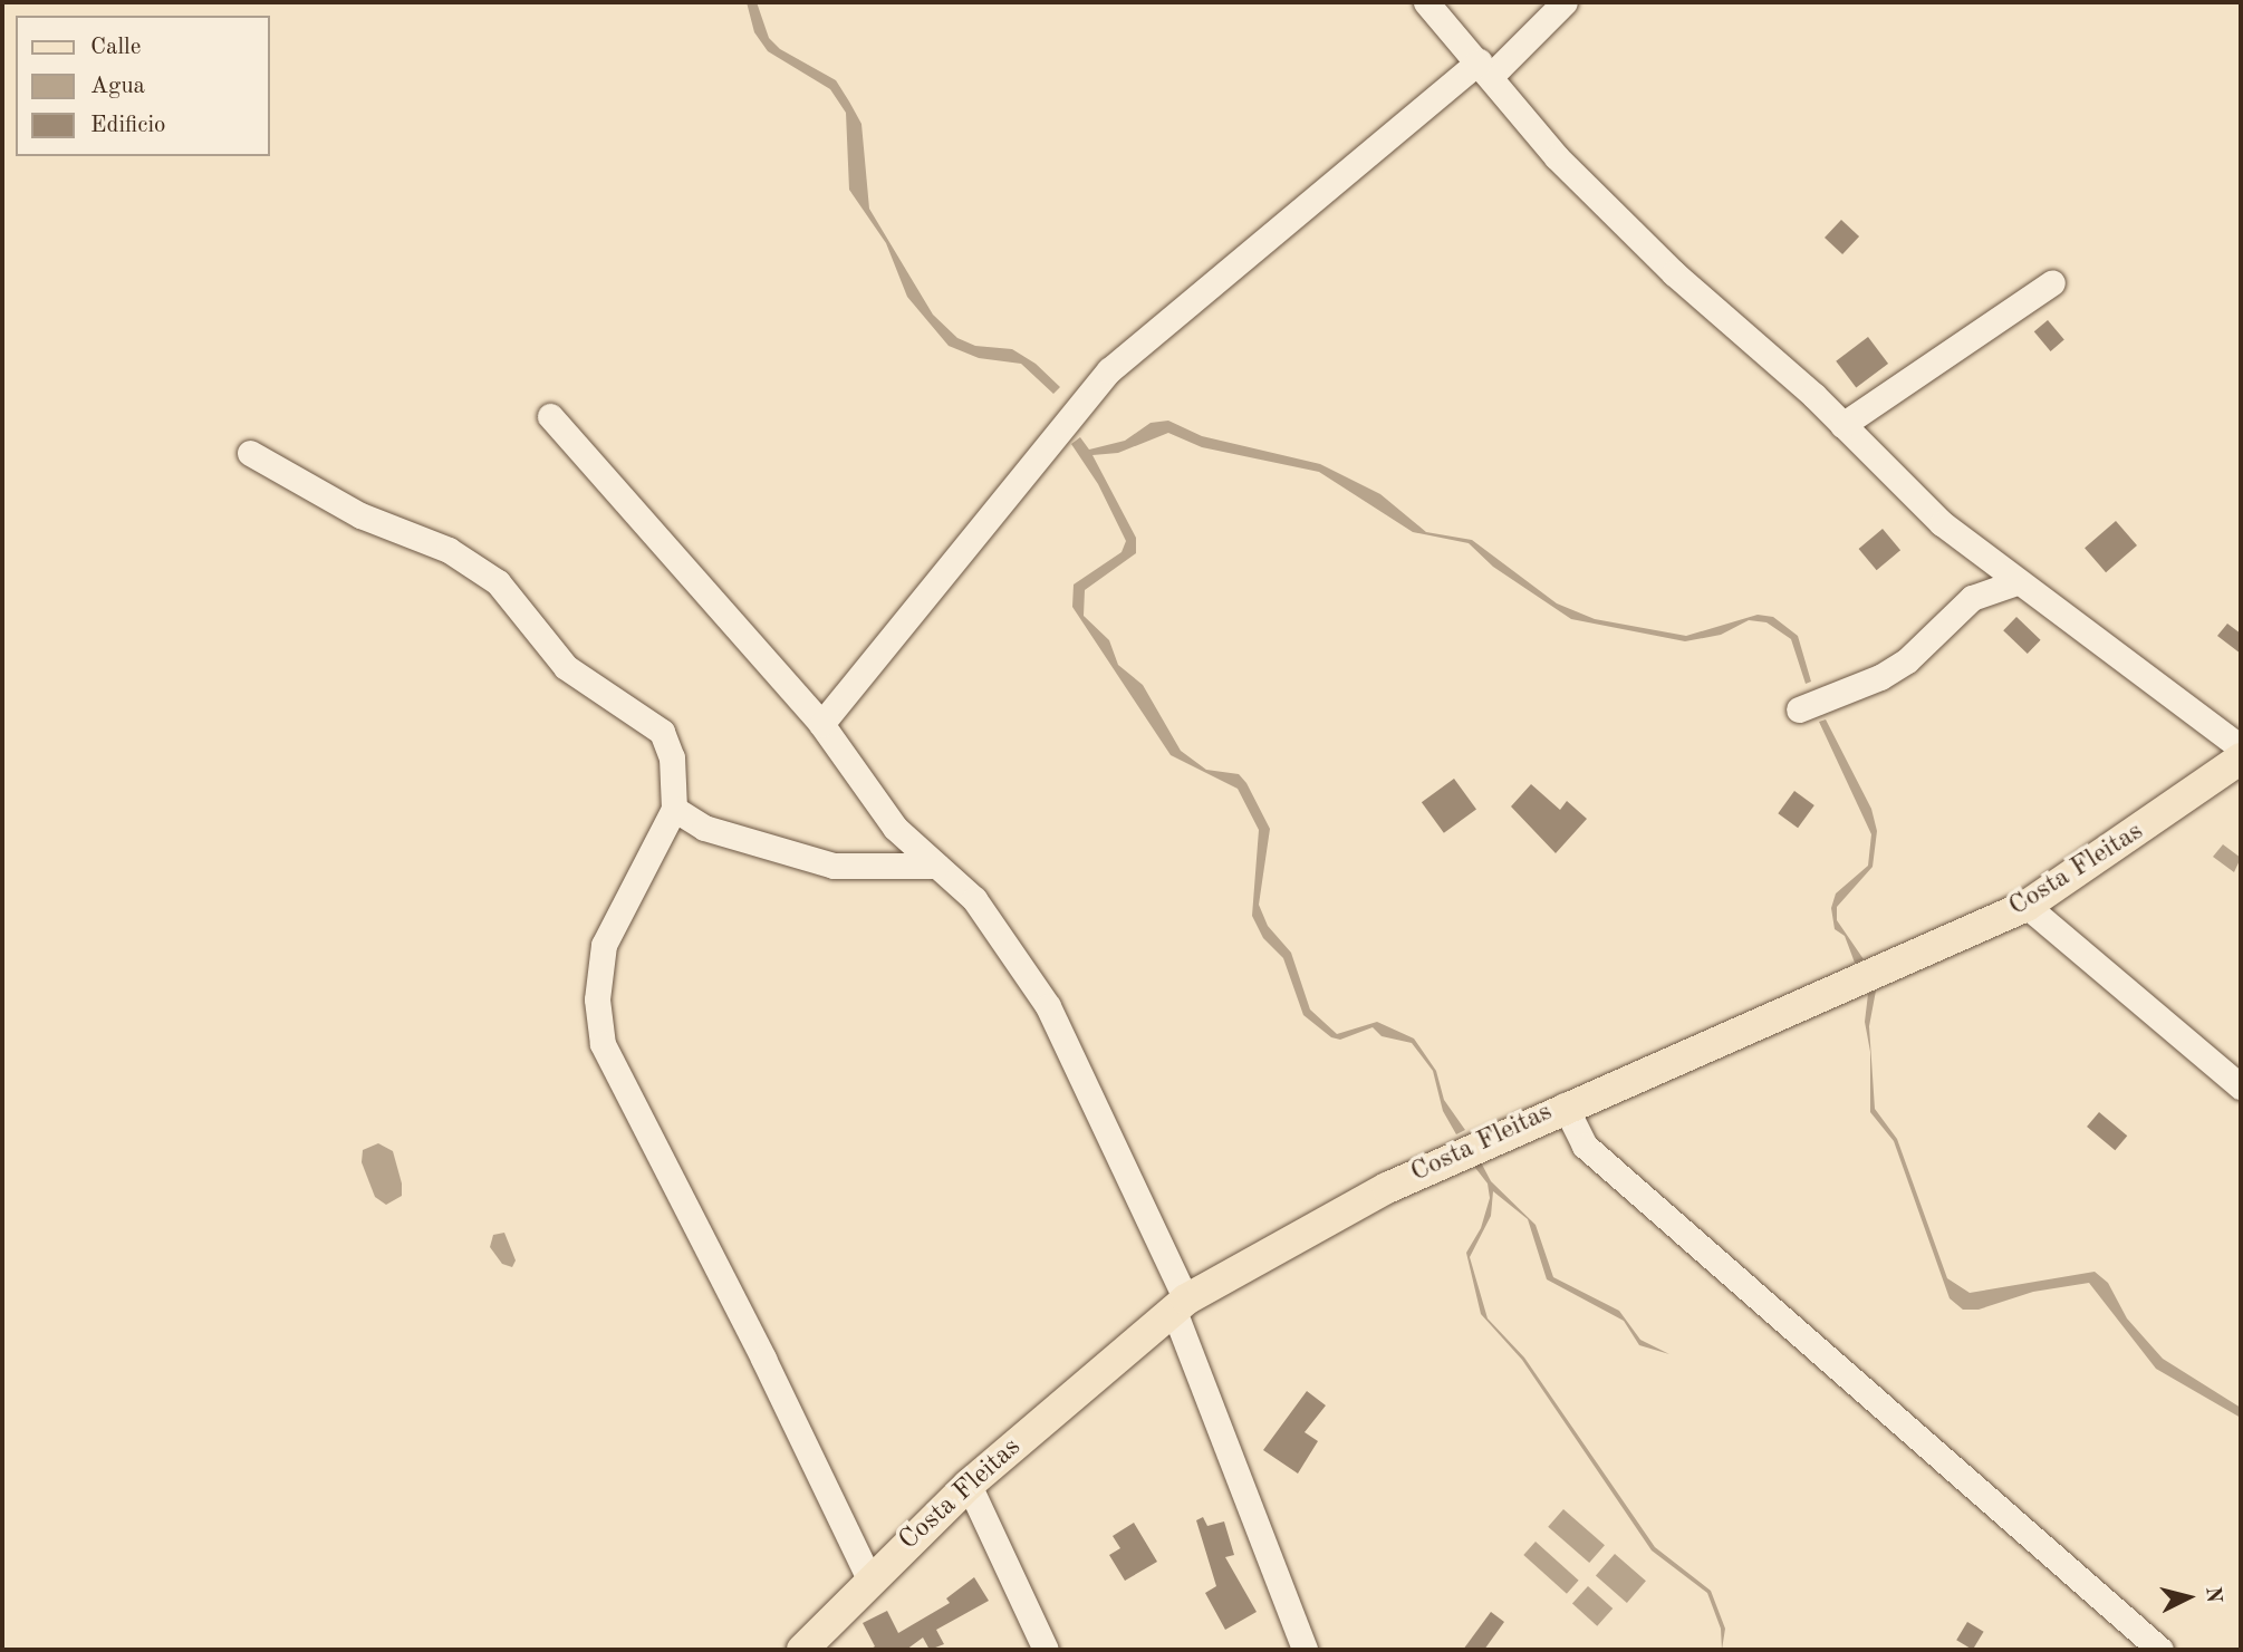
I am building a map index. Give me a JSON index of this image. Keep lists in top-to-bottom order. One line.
{"streets":{"main road":["Costa Fleitas"]},"legend":["Calle","Agua","Edificio"],"north":"right"}
